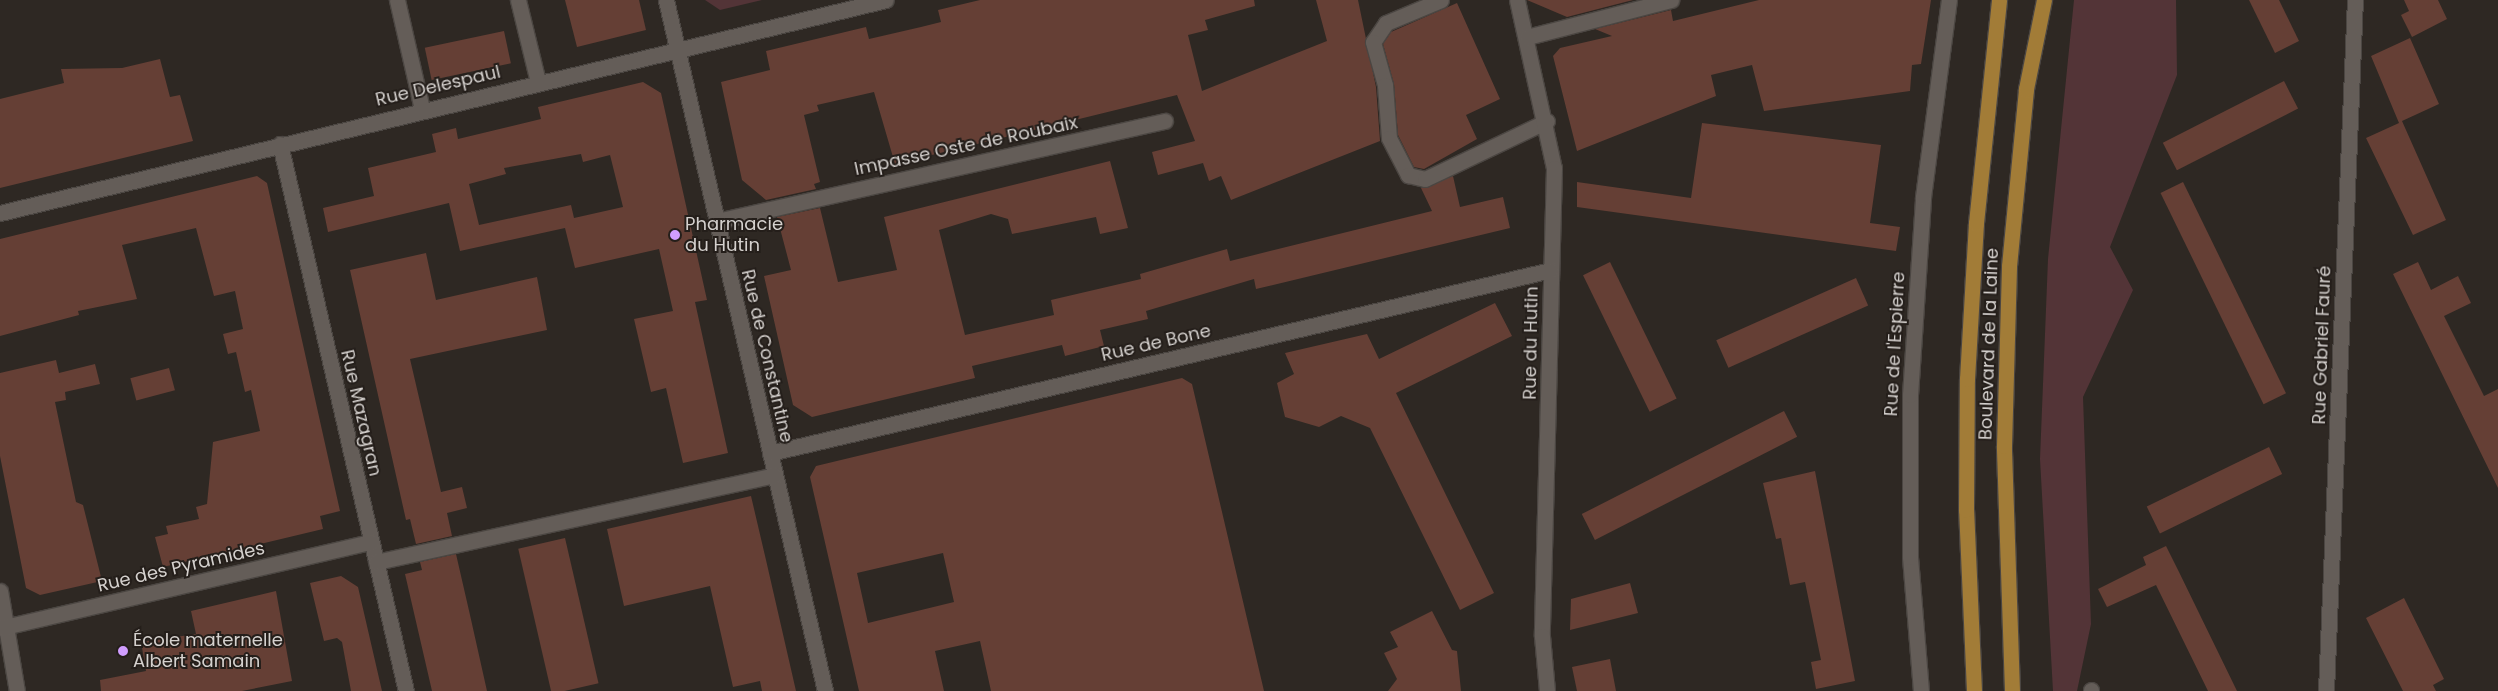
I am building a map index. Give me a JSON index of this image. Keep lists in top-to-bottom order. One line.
{"streets":{"main road":["Boulevard de la Laine"],"street":["Rue Delespaul","Impasse Oste de Roubaix","Rue de Bone","Rue du Hutin","Rue de l'Espierre","Rue Gabriel Fauré","Rue de Constantine","Rue Mazagran","Rue des Pyramides"]},"crossings":[["Rue Delespaul","Rue de Constantine"],["Rue Delespaul","Rue Mazagran"],["Impasse Oste de Roubaix","Rue de Constantine"],["Rue de Bone","Rue du Hutin"],["Rue de Bone","Rue de Constantine"],["Rue Mazagran","Rue des Pyramides"]],"places":["Pharmacie du Hutin","École maternelle Albert Samain"]}
